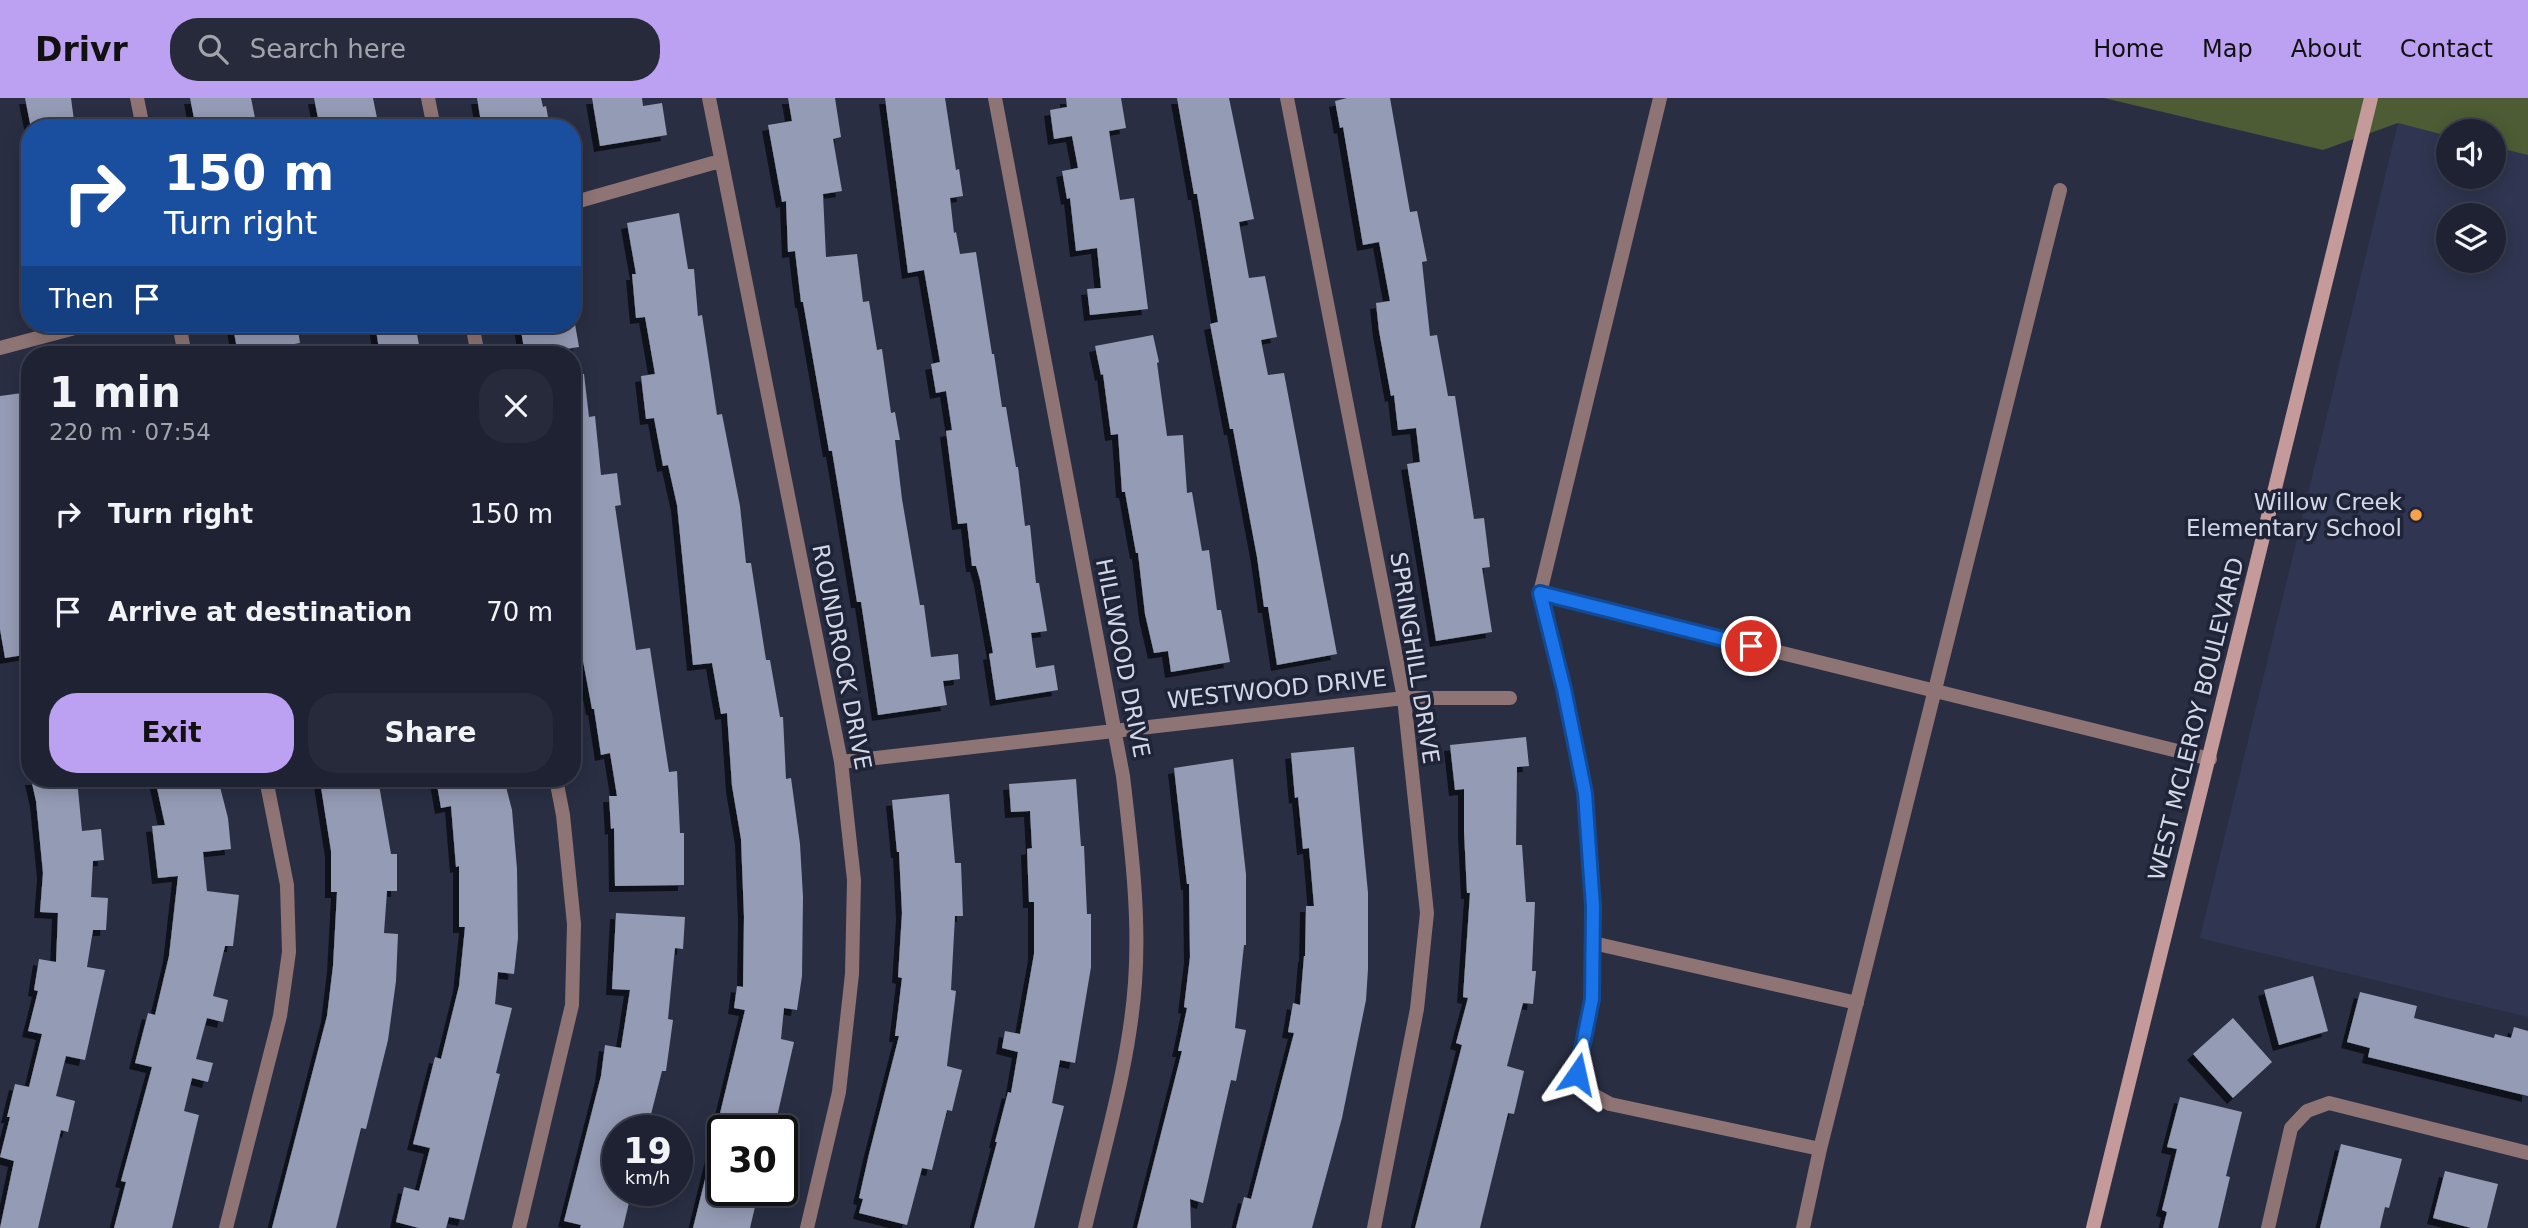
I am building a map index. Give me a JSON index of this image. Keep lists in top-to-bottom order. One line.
{"streets":{"main road":["WEST MCLEROY BOULEVARD"],"street":["ROUNDROCK DRIVE","HILLWOOD DRIVE","SPRINGHILL DRIVE","WESTWOOD DRIVE"]},"crossings":[["ROUNDROCK DRIVE","WESTWOOD DRIVE"],["HILLWOOD DRIVE","WESTWOOD DRIVE"],["SPRINGHILL DRIVE","WESTWOOD DRIVE"]],"places":["Willow Creek Elementary School"],"page":{"header":"Drivr","search":"Search here","nav":["Home","Map","About","Contact"],"turn":["150 m","Turn right"],"then":"Then","heading":["1 min","220 m · 07:54"],"list":[{"name":"Turn right","value":"150 m"},{"name":"Arrive at destination","value":"70 m"}],"buttons":["Exit","Share"],"speed":"19 km/h","limit":"30"}}
